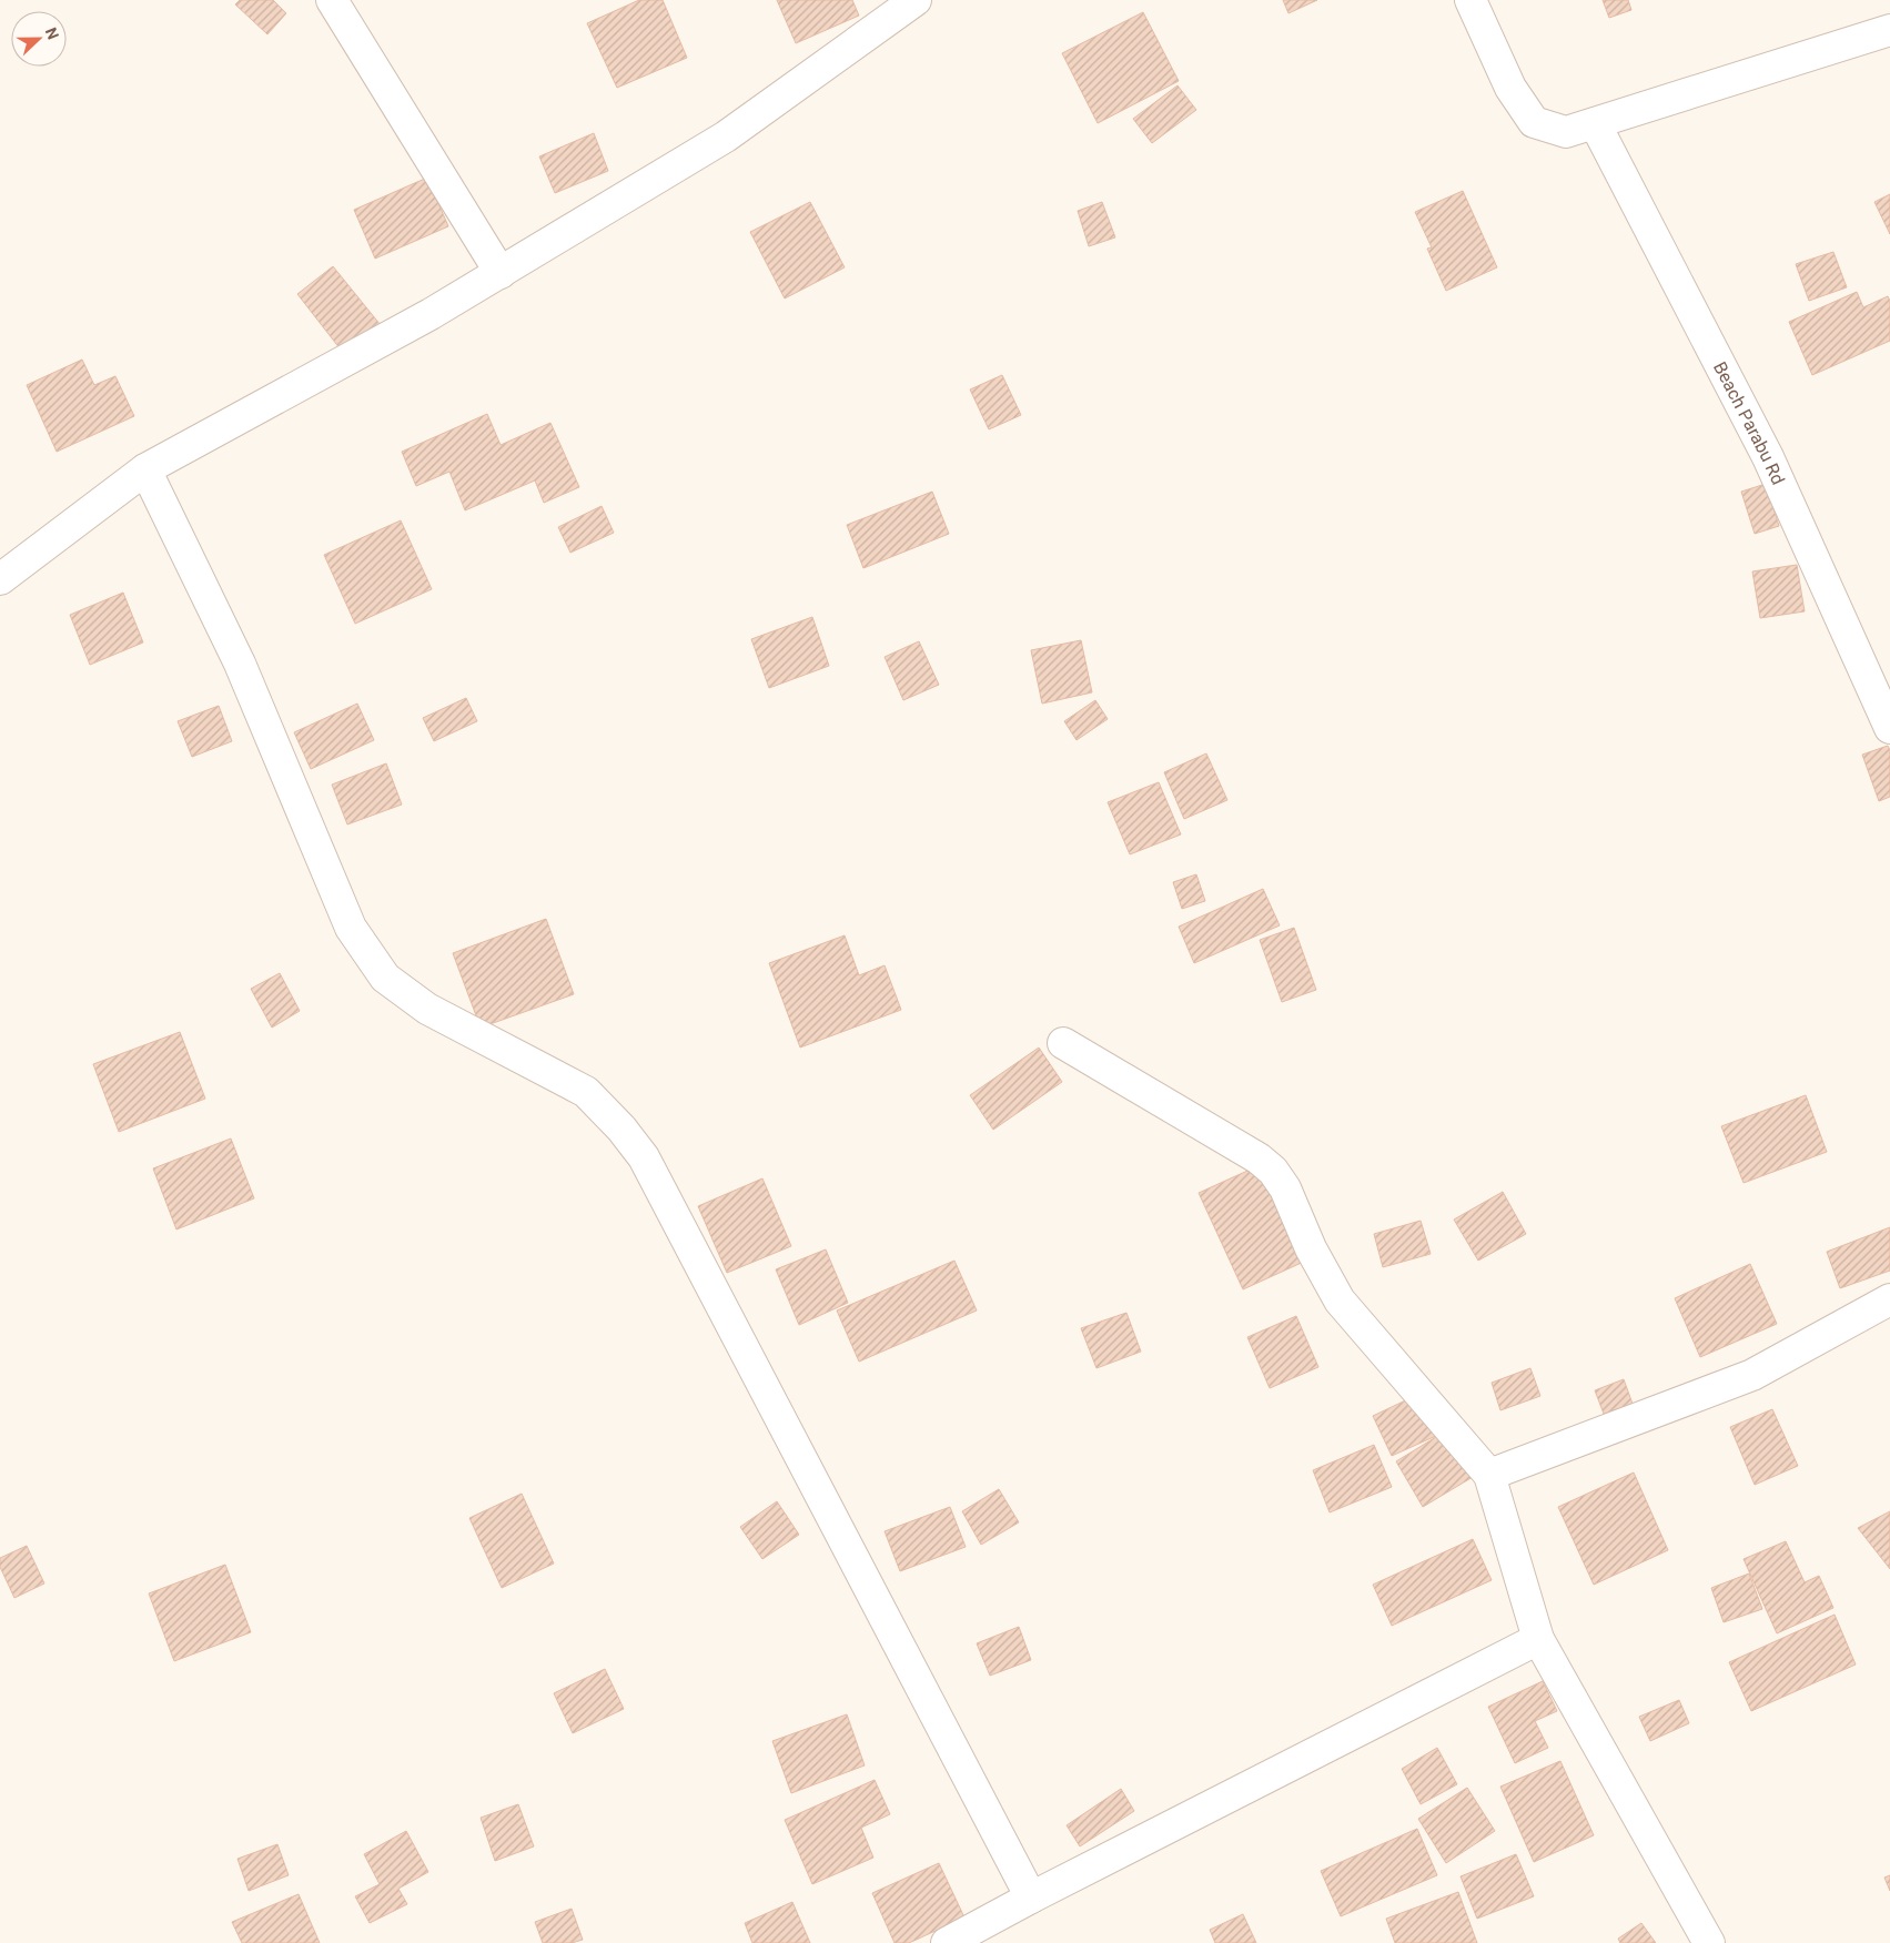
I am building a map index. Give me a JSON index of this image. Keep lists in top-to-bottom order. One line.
{"streets":{"street":["Beach Parabu Rd"]},"north":"right"}
